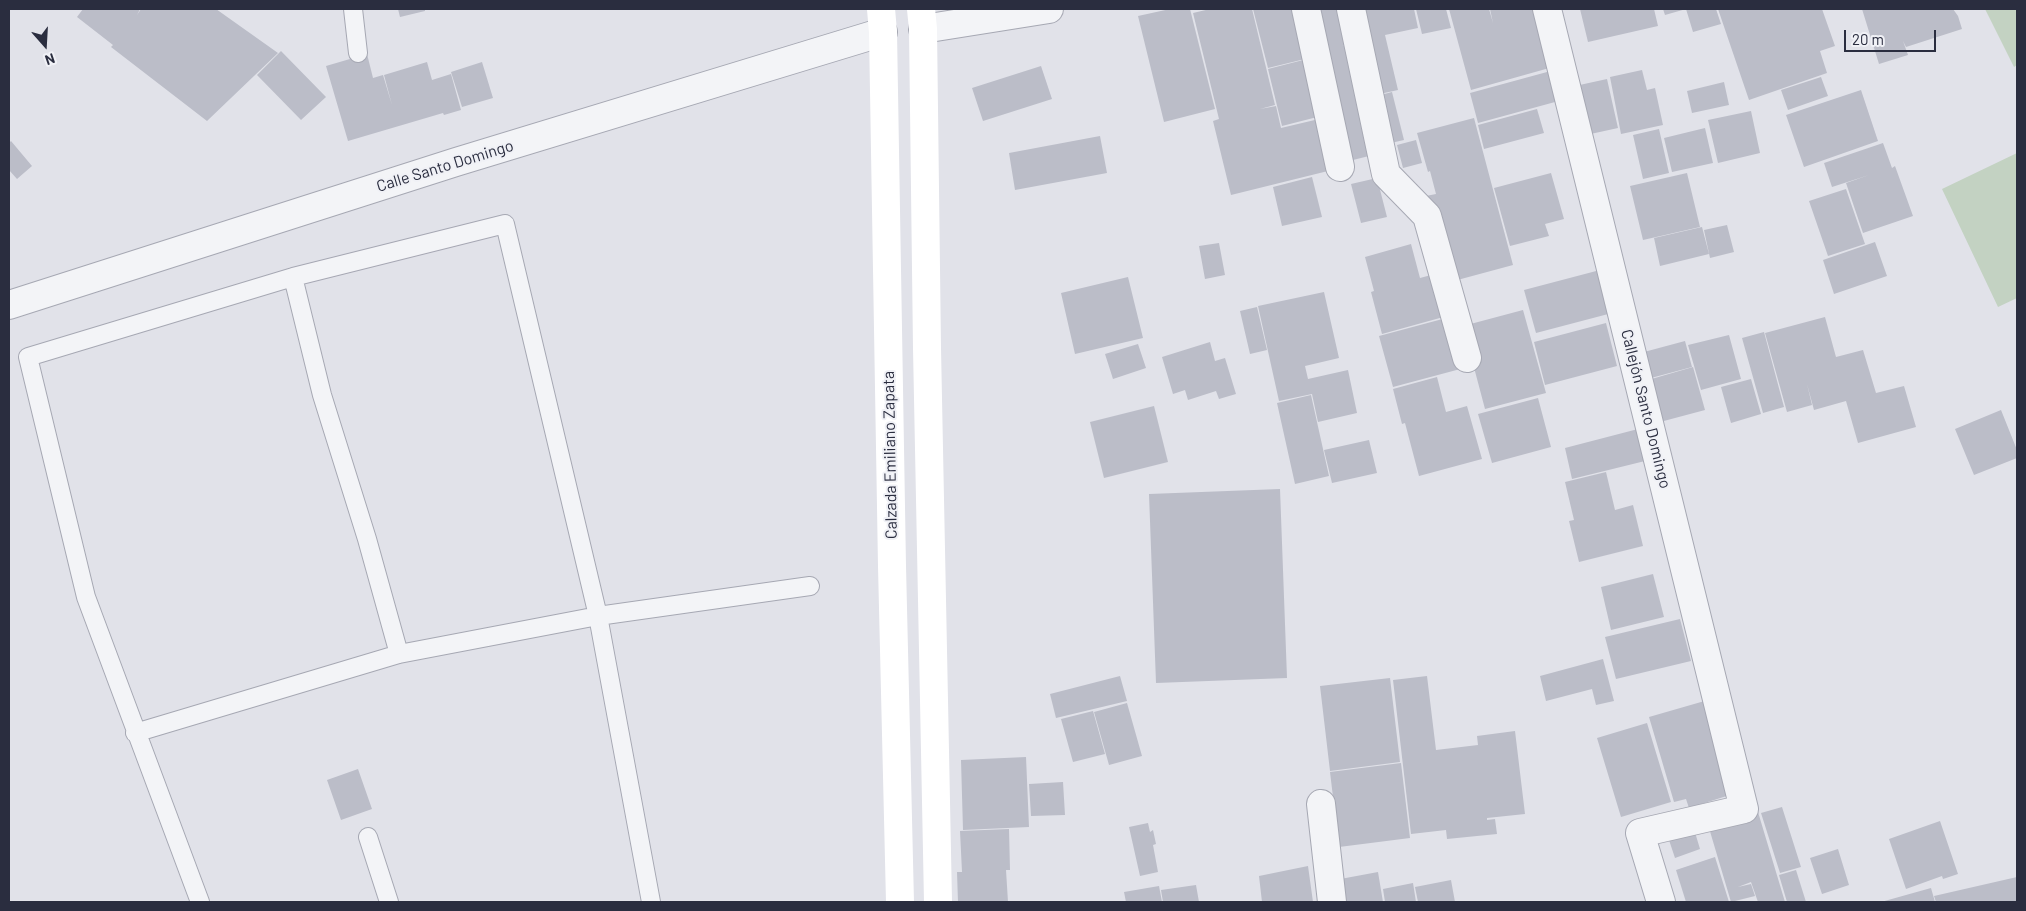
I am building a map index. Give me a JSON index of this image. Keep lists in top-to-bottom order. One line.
{"streets":{"main road":["Calzada Emiliano Zapata"],"street":["Calle Santo Domingo","Callejón Santo Domingo"]},"crossings":[["Calle Santo Domingo","Calzada Emiliano Zapata"]],"scale_bar":"20 m","north":"bottom"}
